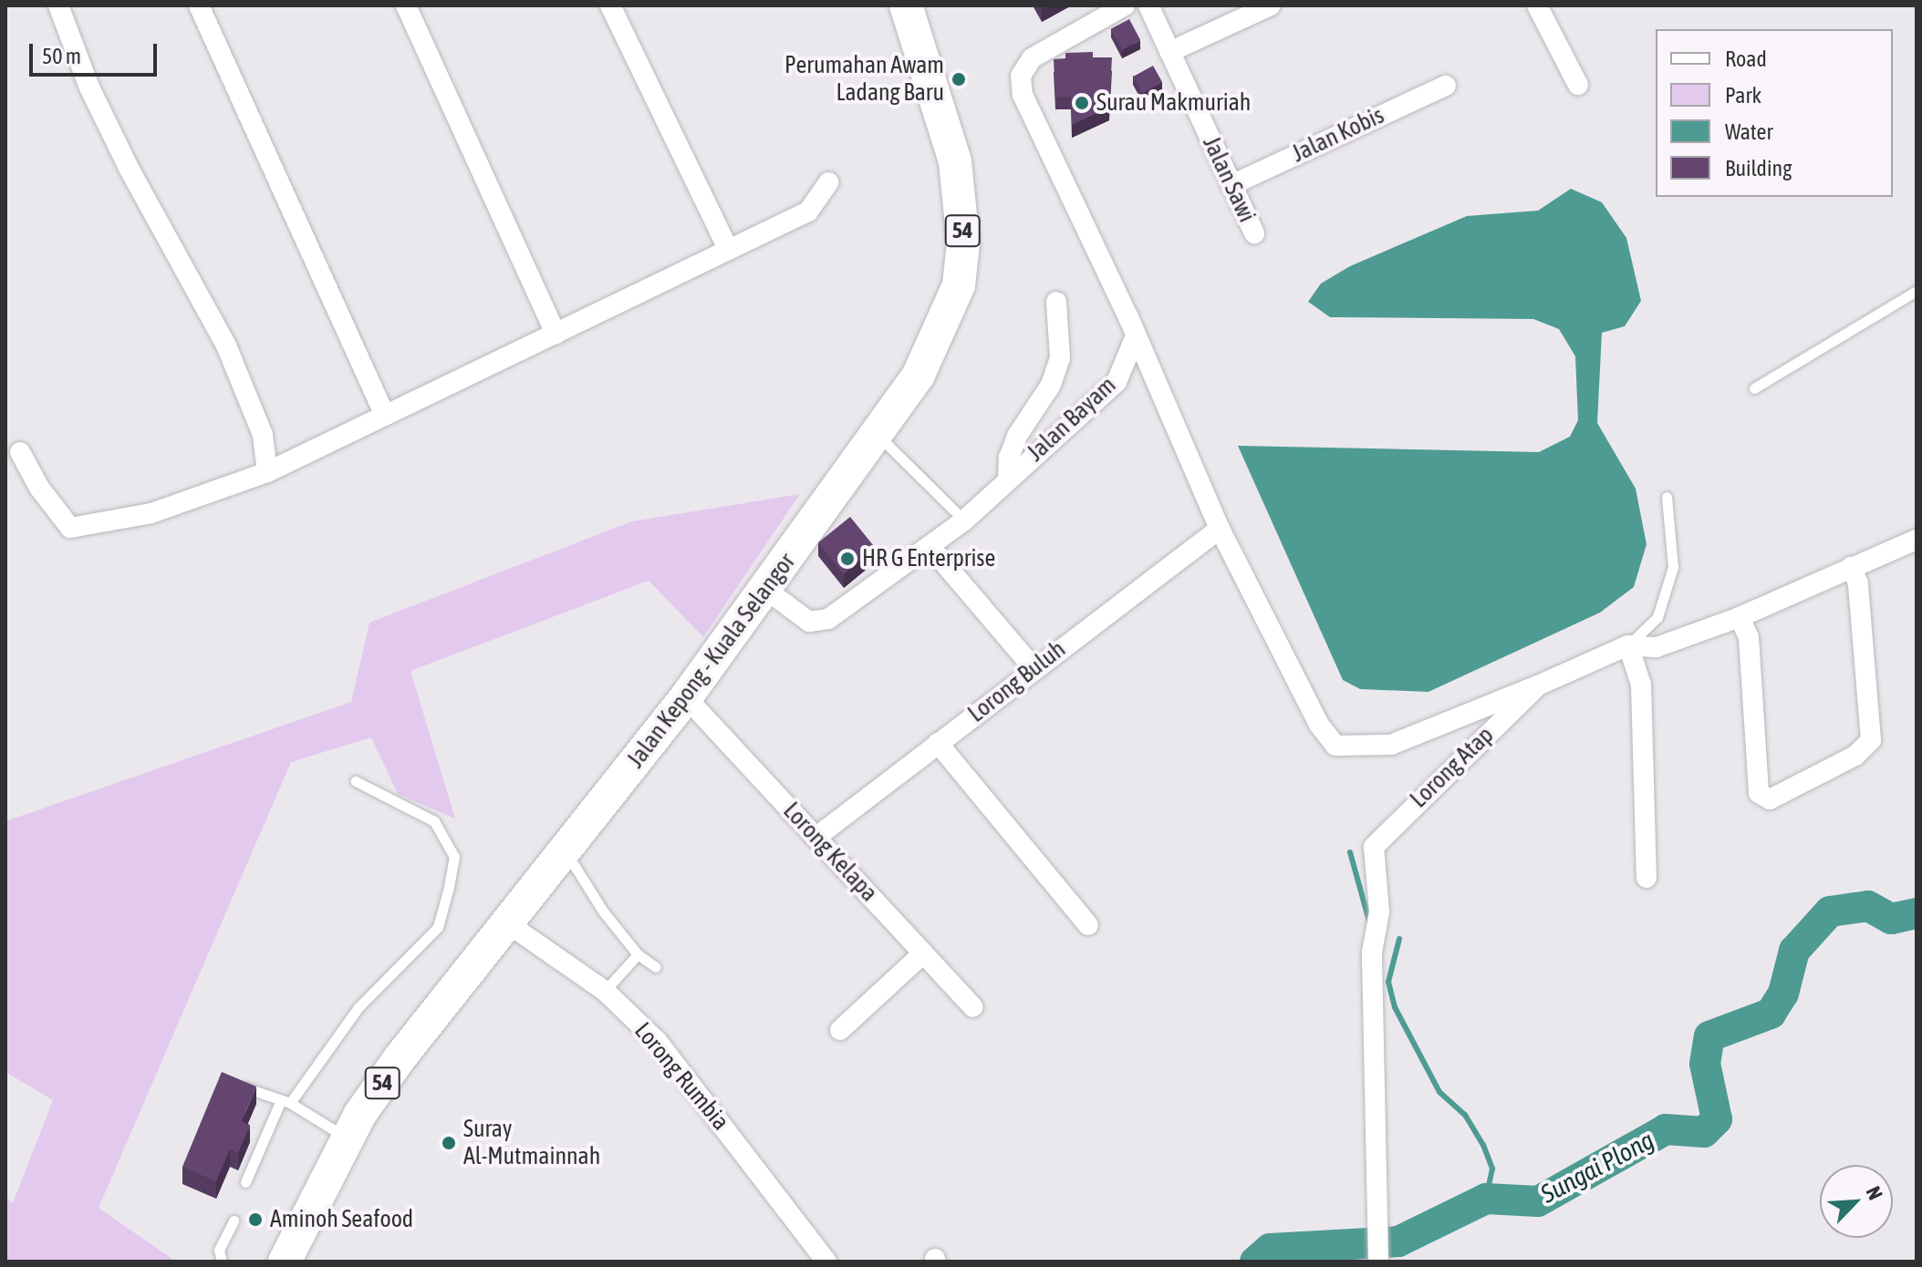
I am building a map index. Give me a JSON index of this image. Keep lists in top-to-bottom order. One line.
{"streets":{"highway":["54","Jalan Kepong - Kuala Selangor"],"street":["Jalan Kobis","Jalan Sawi","Jalan Bayam","Lorong Buluh","Lorong Atap","Lorong Kelapa","Lorong Rumbia"]},"crossings":[["Jalan Kobis","Jalan Sawi"],["Jalan Bayam","Jalan Kepong - Kuala Selangor"],["Jalan Kepong - Kuala Selangor","Lorong Kelapa"],["Jalan Kepong - Kuala Selangor","Lorong Rumbia"],["Lorong Buluh","Lorong Kelapa"]],"water":["Sungai Plong"],"places":["Perumahan Awam Ladang Baru","Surau Makmuriah","HR G Enterprise","Suray Al-Mutmainnah","Aminoh Seafood"],"legend":["Road","Park","Water","Building"],"scale_bar":"50 m","north":"top right"}
